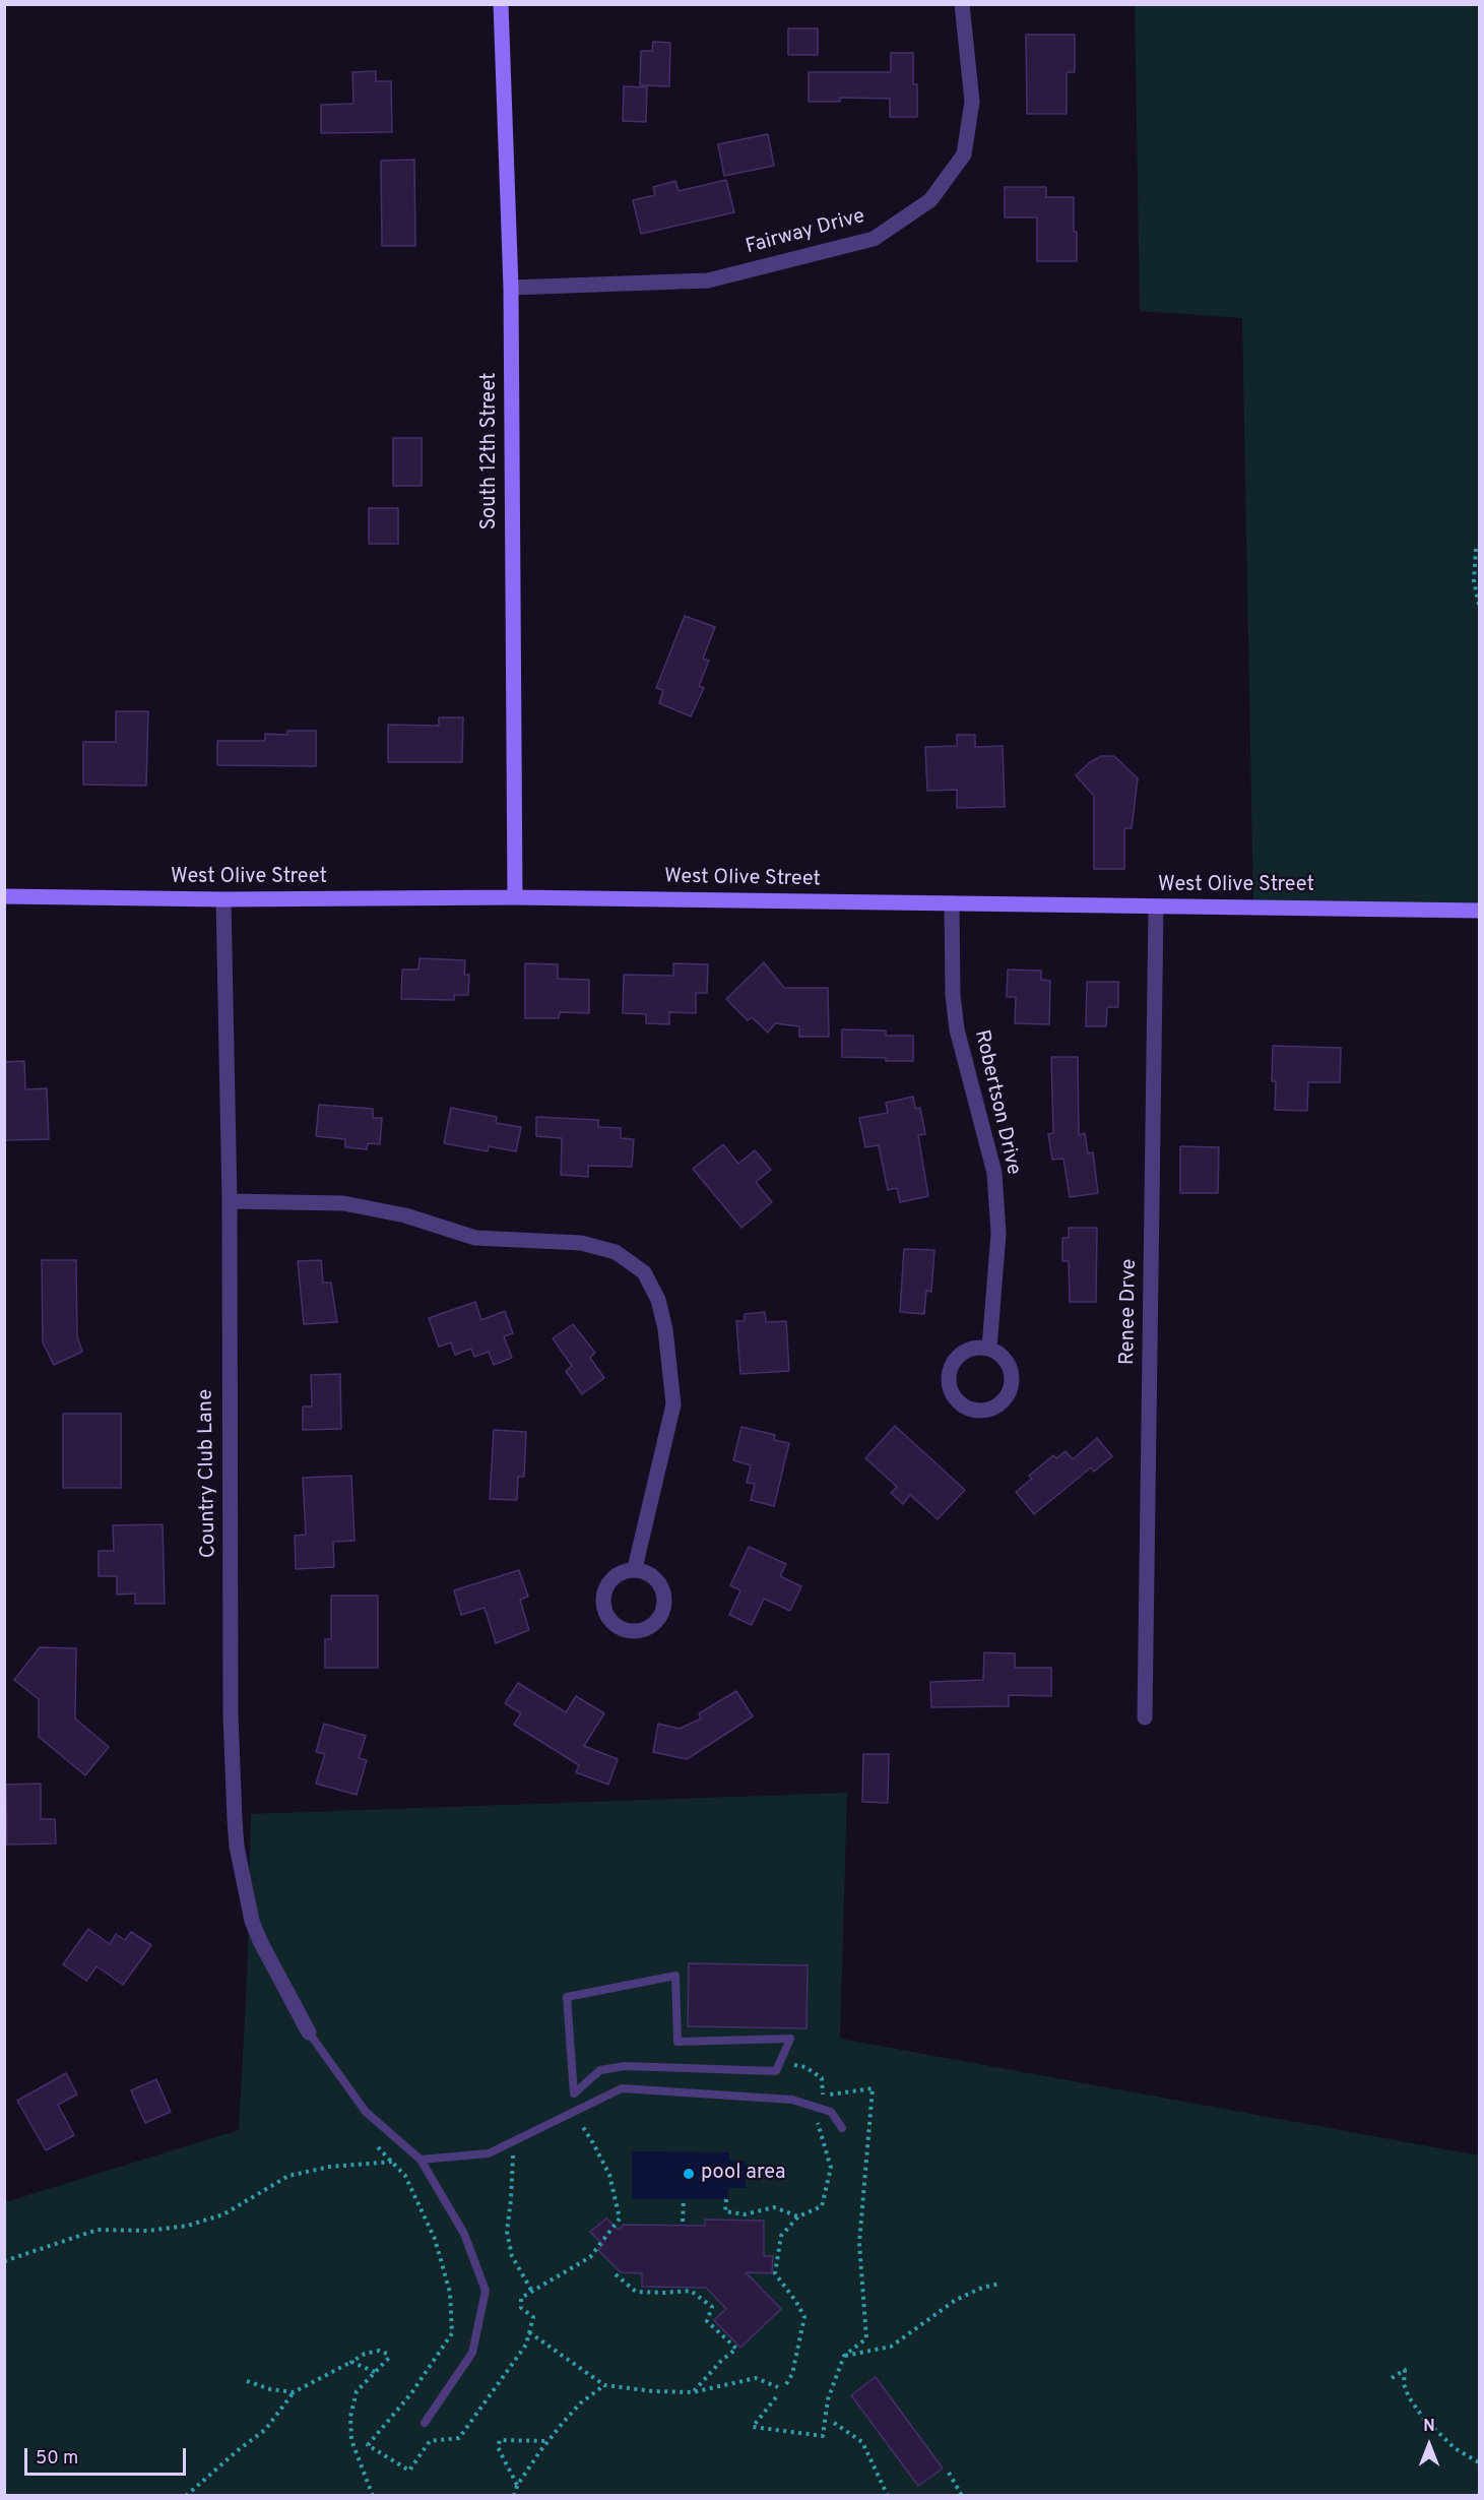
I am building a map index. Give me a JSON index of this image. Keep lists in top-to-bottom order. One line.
{"streets":{"street":["Fairway Drive","South 12th Street","West Olive Street","Robertson Drive","Renee Drve","Country Club Lane"]},"crossings":[["Fairway Drive","South 12th Street"],["South 12th Street","West Olive Street"],["West Olive Street","Robertson Drive"],["West Olive Street","Renee Drve"],["West Olive Street","Country Club Lane"]],"places":["pool area"],"scale_bar":"50 m","north":"top"}
